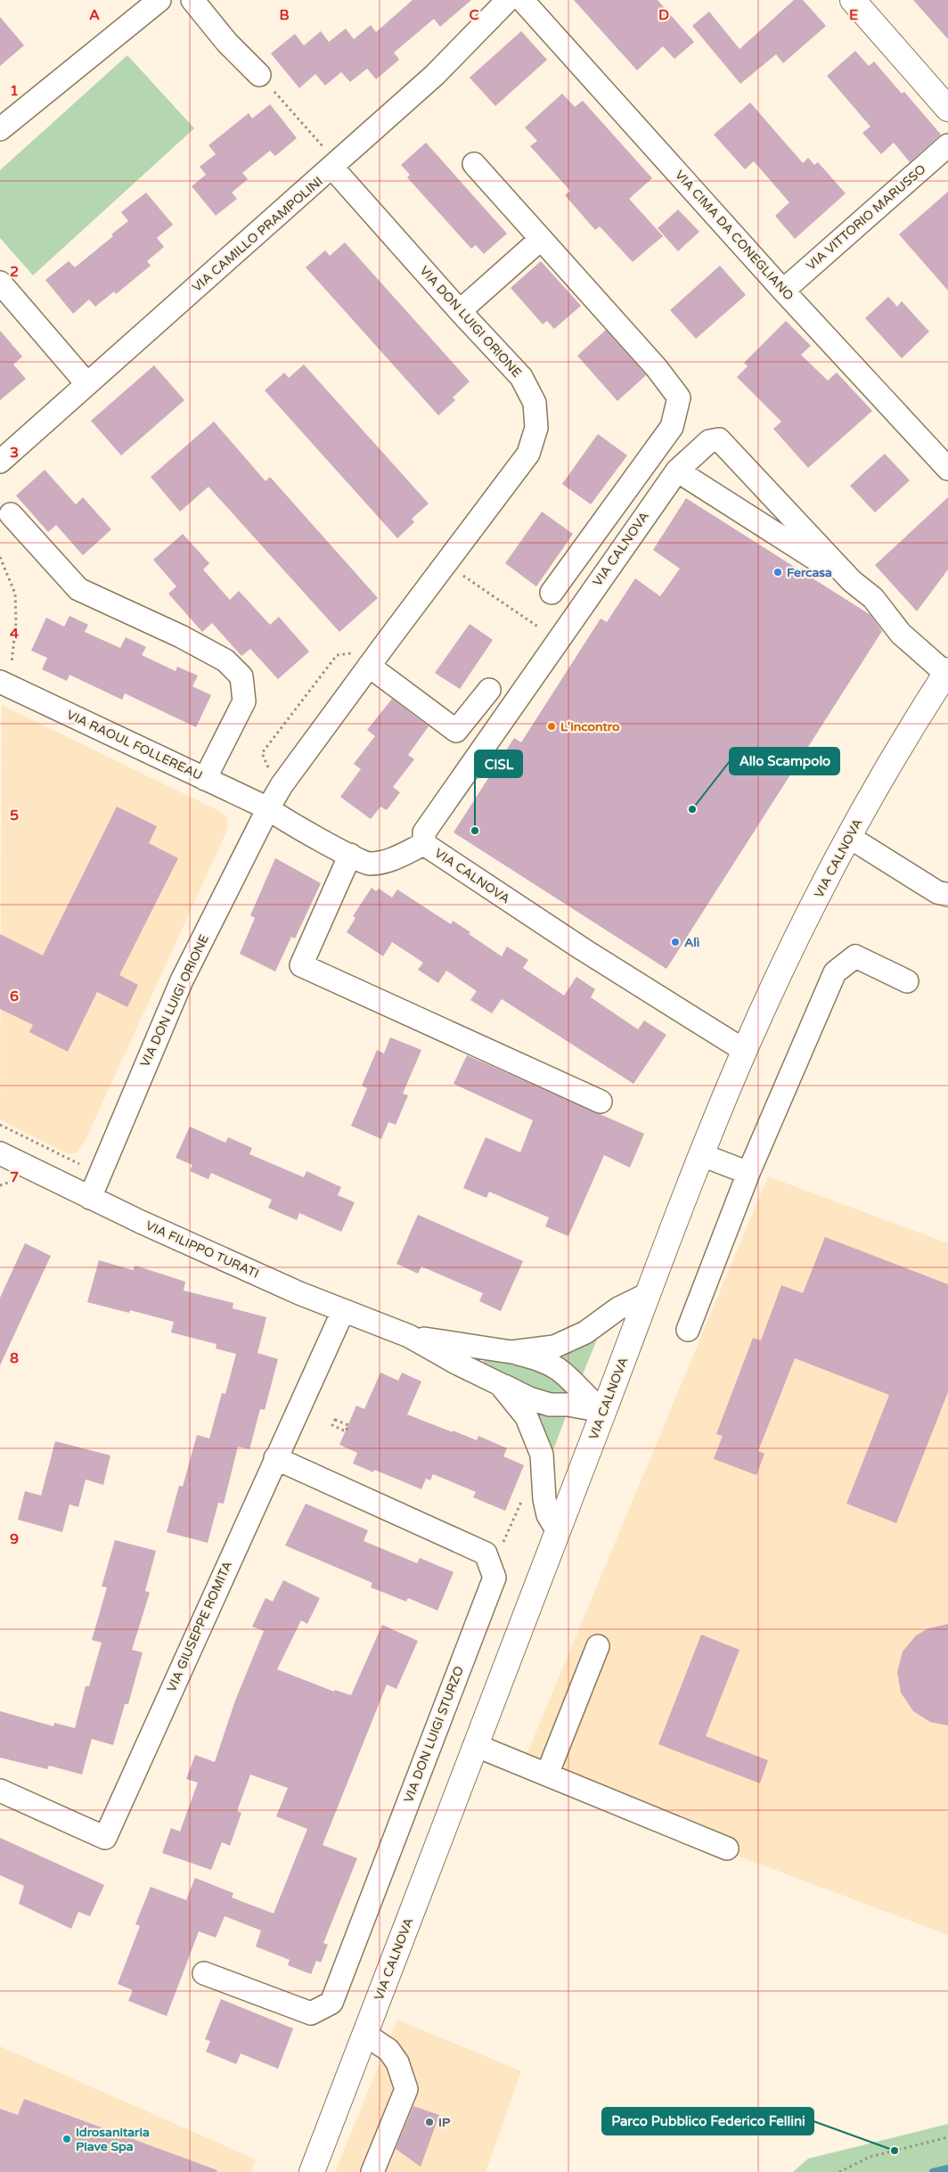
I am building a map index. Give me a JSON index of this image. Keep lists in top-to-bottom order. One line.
{"streets":{"main road":["VIA CALNOVA"],"street":["VIA VITTORIO MARUSSO","VIA CAMILLO PRAMPOLINI","VIA CIMA DA CONEGLIANO","VIA DON LUIGI ORIONE","VIA RAOUL FOLLEREAU","VIA FILIPPO TURATI","VIA GIUSEPPE ROMITA","VIA DON LUIGI STURZO"]},"crossings":[["VIA VITTORIO MARUSSO","VIA CIMA DA CONEGLIANO"],["VIA CAMILLO PRAMPOLINI","VIA DON LUIGI ORIONE"],["VIA DON LUIGI ORIONE","VIA RAOUL FOLLEREAU"],["VIA DON LUIGI ORIONE","VIA FILIPPO TURATI"],["VIA CALNOVA","VIA FILIPPO TURATI"],["VIA FILIPPO TURATI","VIA GIUSEPPE ROMITA"],["VIA GIUSEPPE ROMITA","VIA DON LUIGI STURZO"]],"places":["Fercasa","L'incontro","Allo Scampolo","CISL","Alì","IP","Idrosanitaria Piave Spa","Parco Pubblico Federico Fellini"],"grid":{"columns":["A","B","C","D","E"],"rows":["1","2","3","4","5","6","7","8","9"]}}
